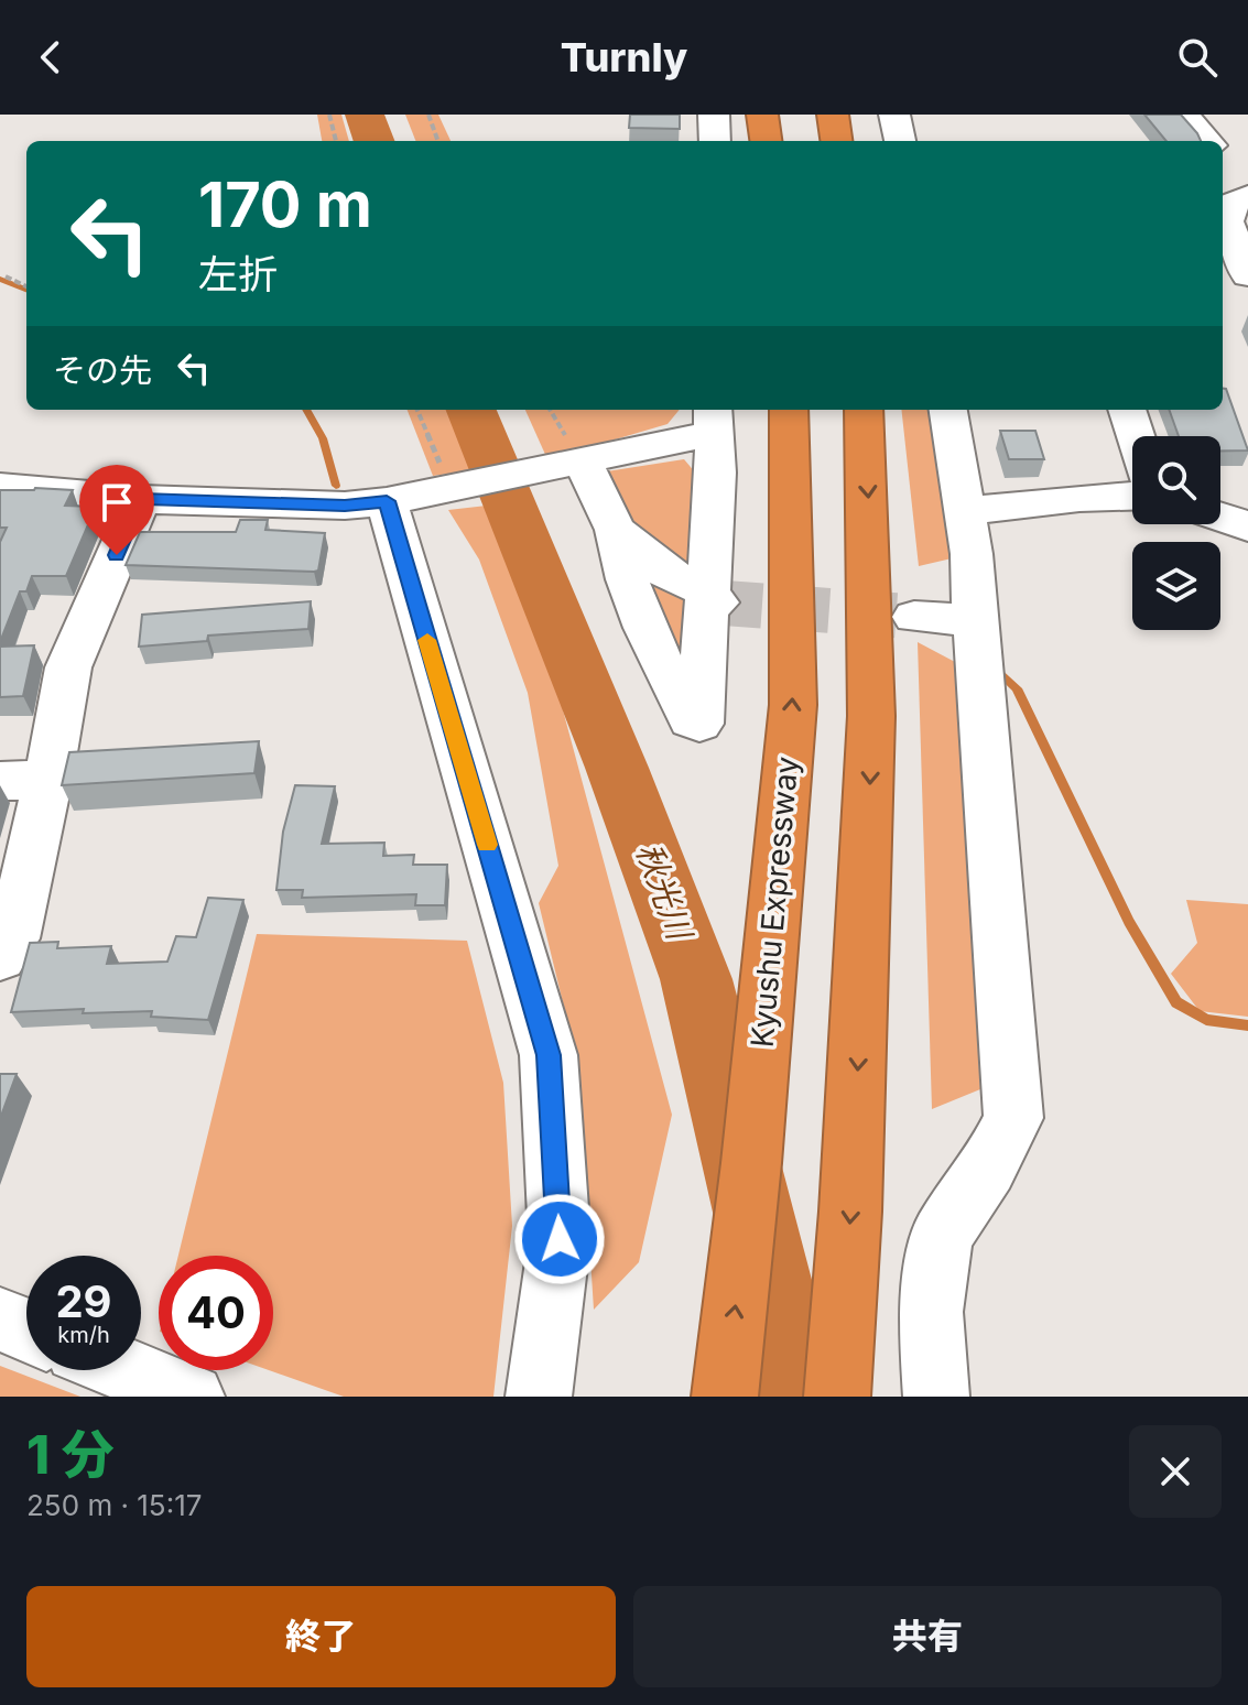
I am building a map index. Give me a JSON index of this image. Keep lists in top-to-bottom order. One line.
{"streets":{"highway":["Kyushu Expressway"]},"water":["秋光川"],"page":{"header":"Turnly","turn":["170 m","左折"],"then":"その先","speed":"29 km/h","limit":"40","heading":["1 分","250 m · 15:17"],"buttons":["終了","共有"]}}
